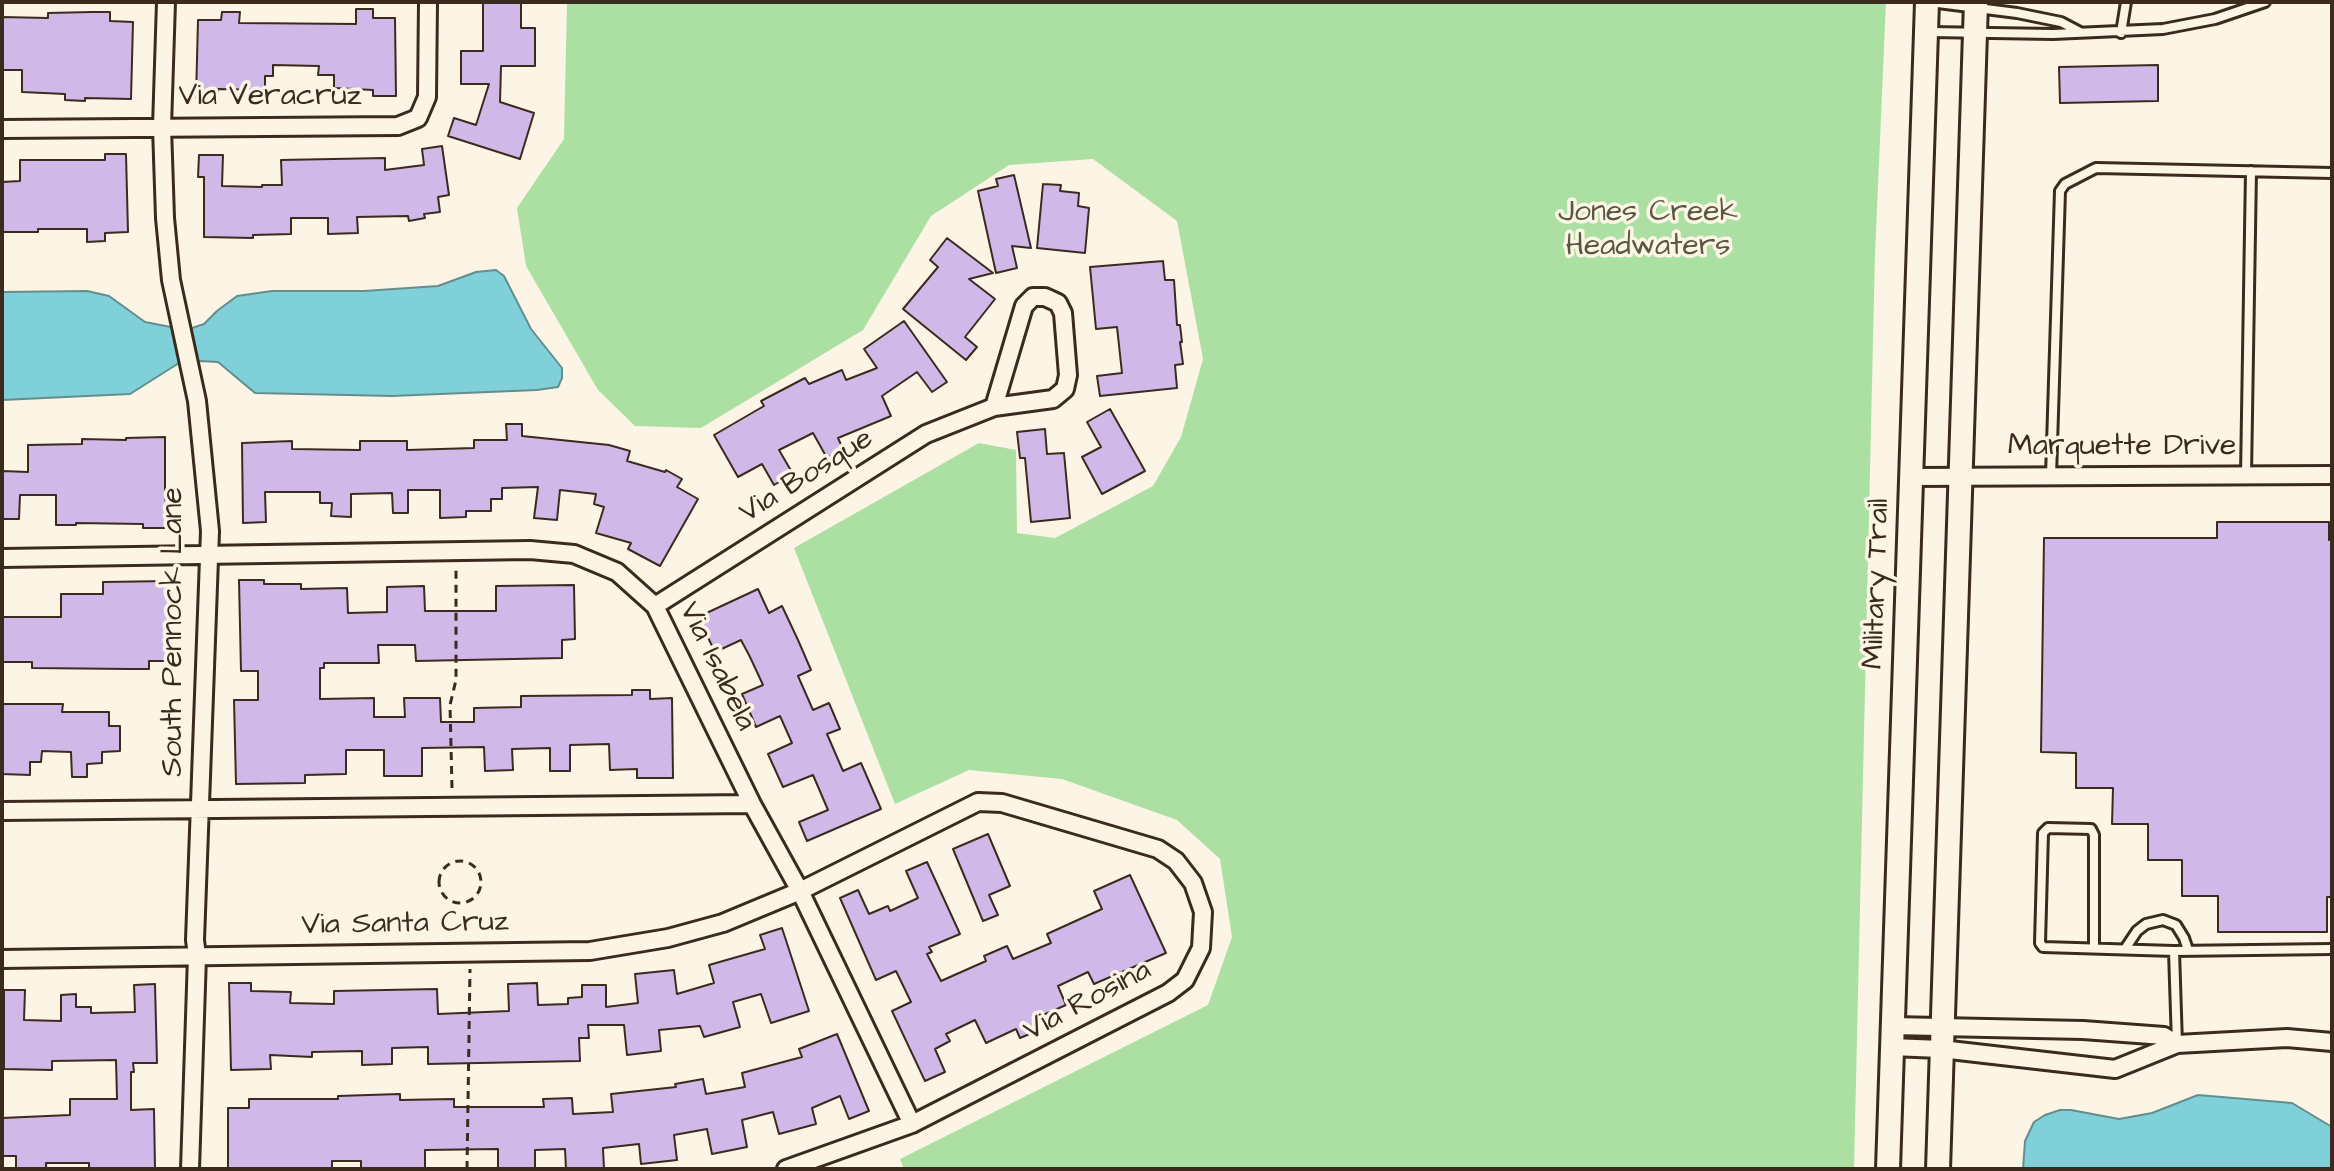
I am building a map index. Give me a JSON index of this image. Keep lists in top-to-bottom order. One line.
{"streets":{"main road":["Military Trail"],"street":["Via Veracruz","Marquette Drive","Via Bosque","South Pennock Lane","Via Isabela","Via Santa Cruz","Via Rosina"]},"crossings":[["Via Veracruz","South Pennock Lane"],["Marquette Drive","Military Trail"],["Via Bosque","Via Isabela"],["South Pennock Lane","Via Isabela"],["South Pennock Lane","Via Santa Cruz"],["Via Isabela","Via Santa Cruz"],["Via Isabela","Via Rosina"],["Via Santa Cruz","Via Rosina"]],"parks":["Jones Creek Headwaters"]}
